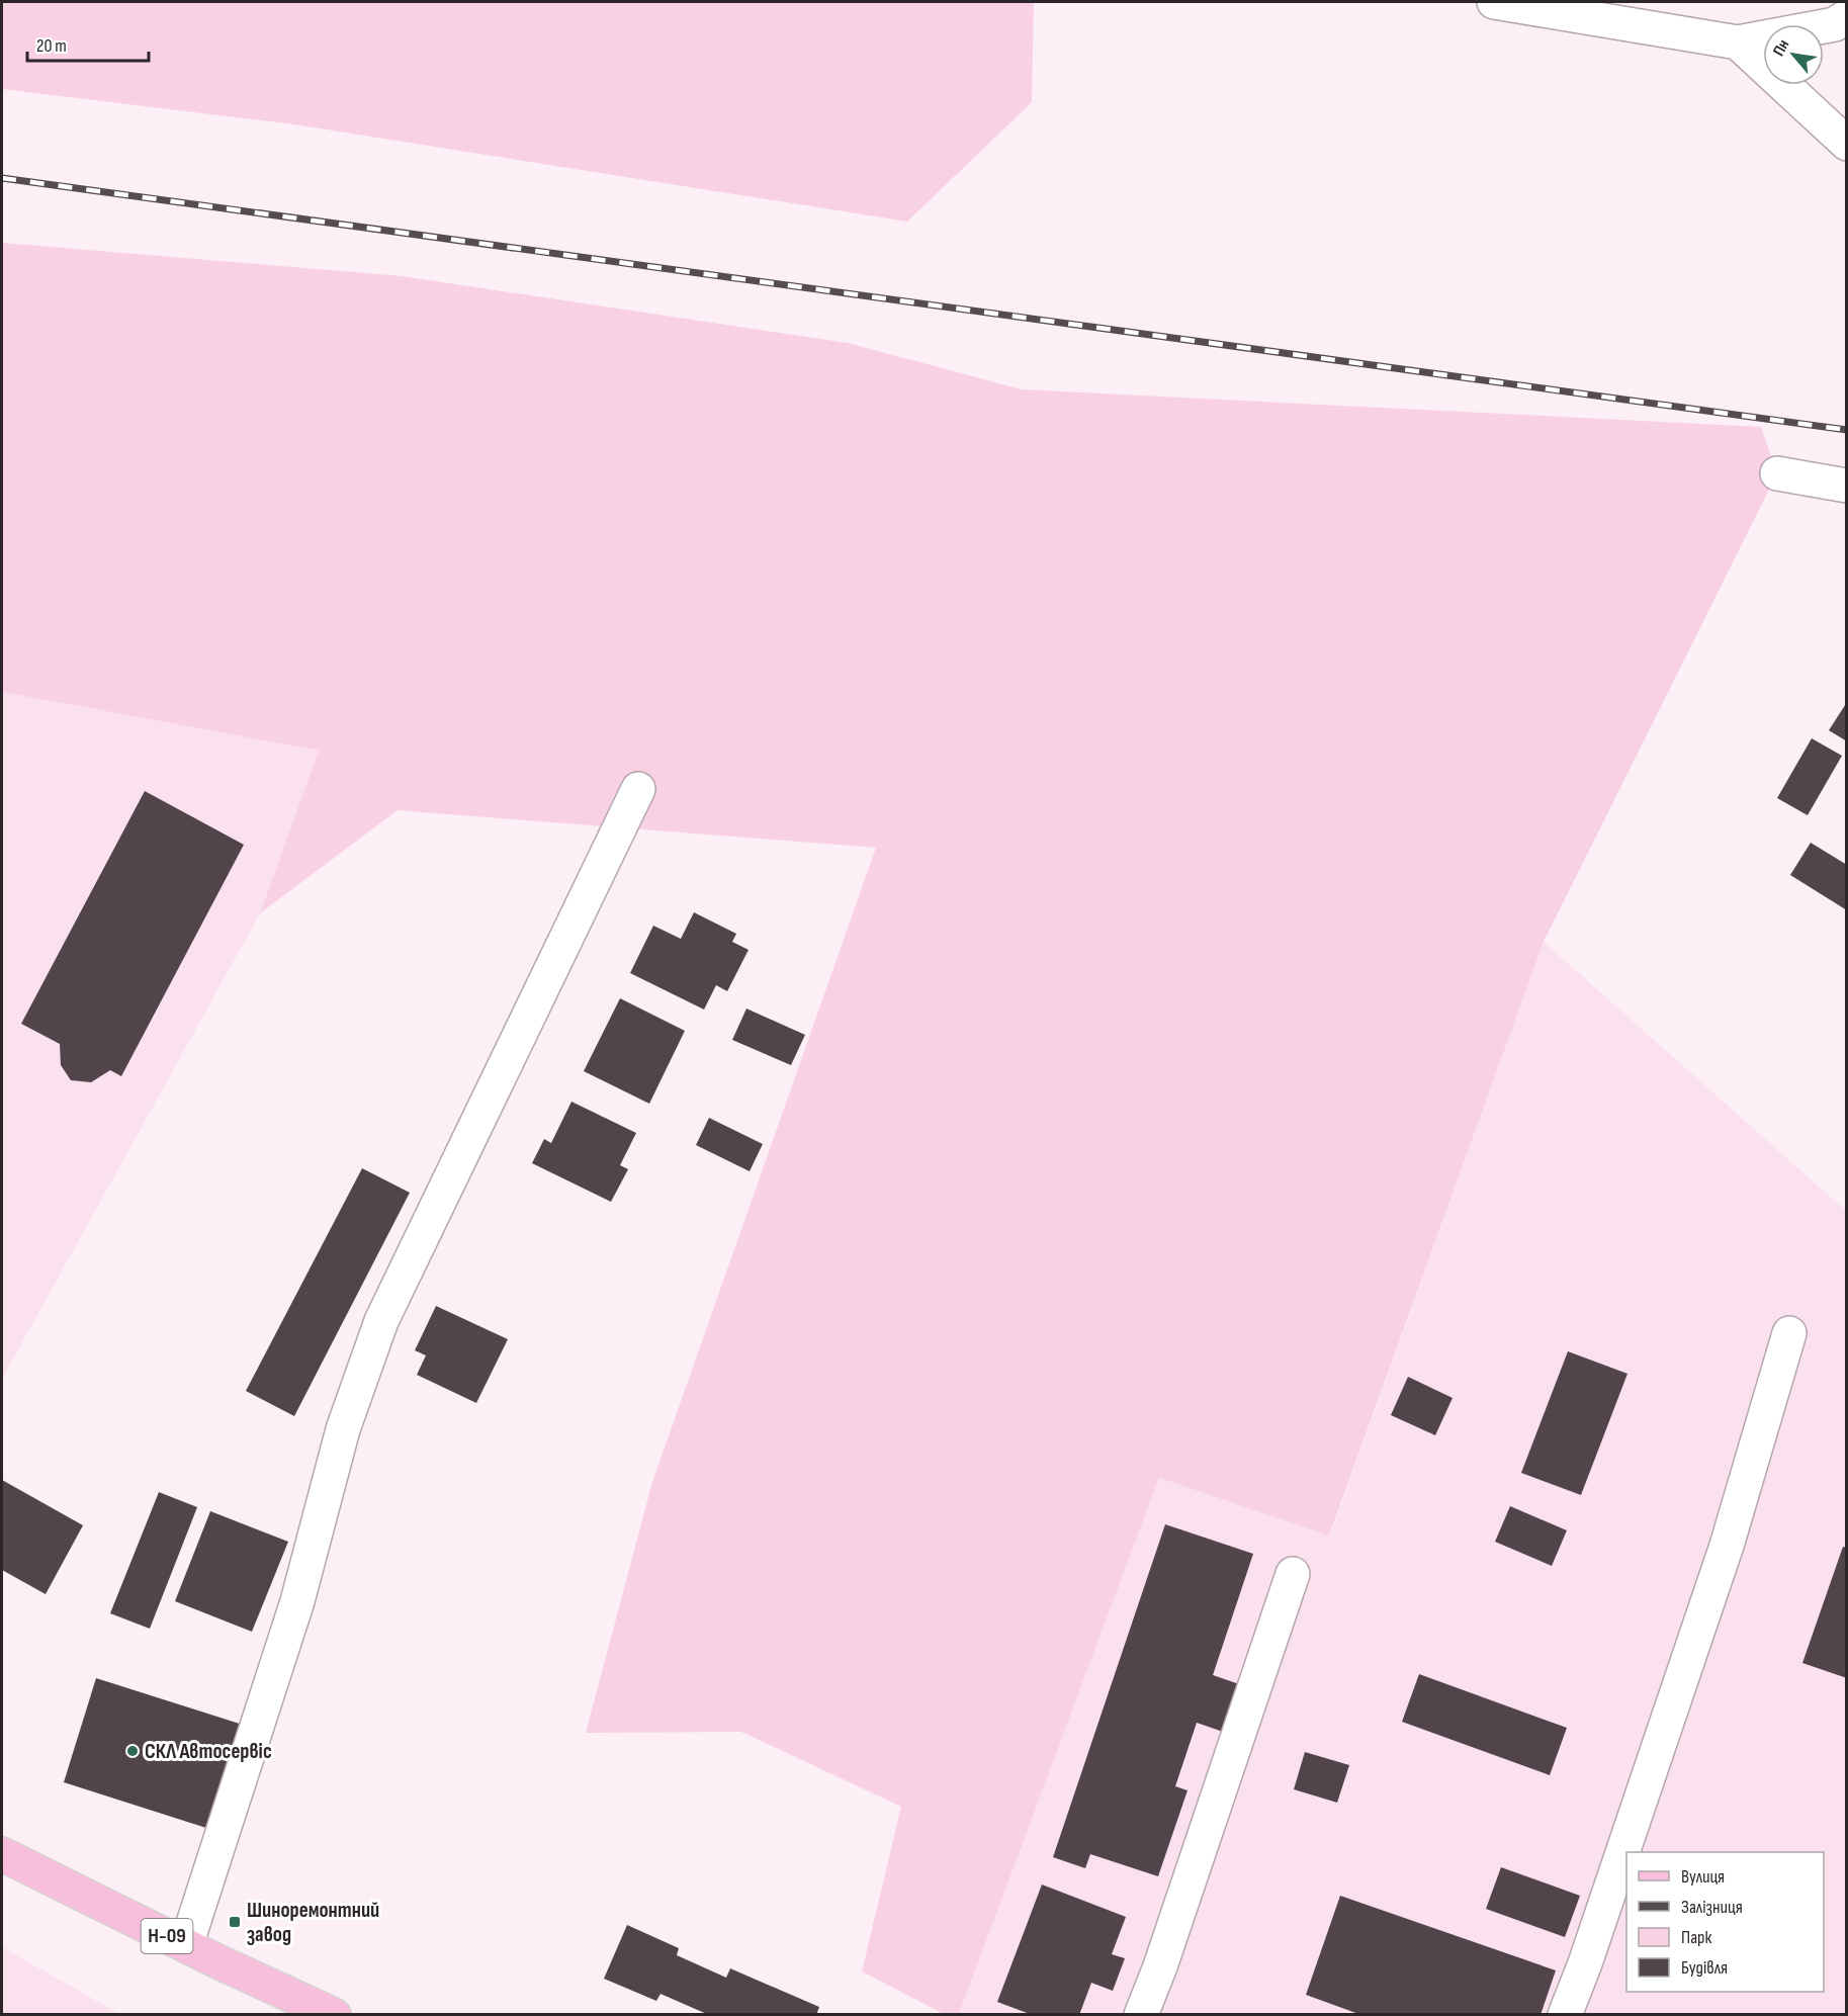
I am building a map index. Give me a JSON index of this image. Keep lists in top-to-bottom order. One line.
{"streets":{"main road":["Н-09"]},"places":{"other":["СКЛ Автосервіс"],"transit":["Шиноремонтний завод"]},"legend":["Вулиця","Залізниця","Парк","Будівля"],"scale_bar":"20 m","north":"top left"}
